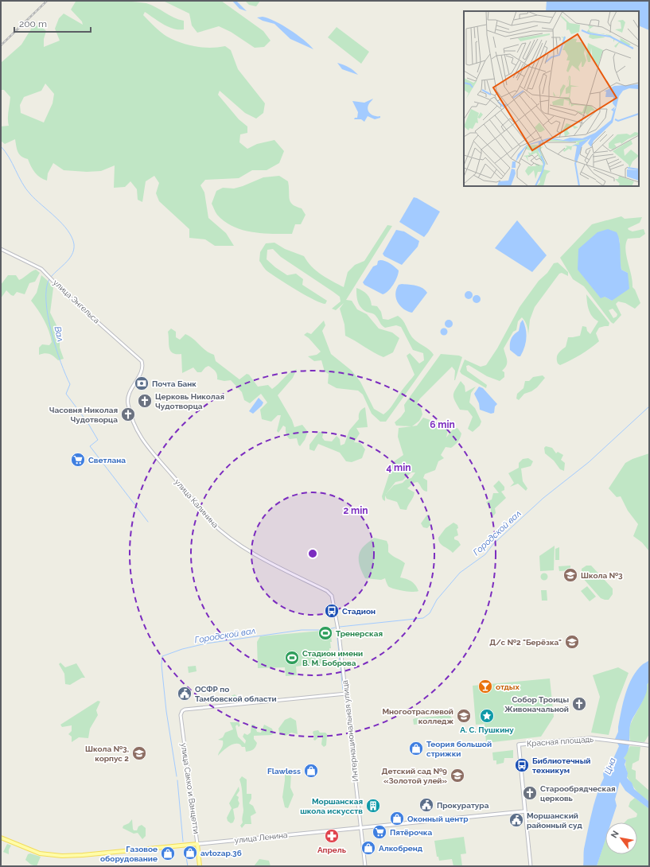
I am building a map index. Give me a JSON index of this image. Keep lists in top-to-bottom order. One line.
{"streets":{"main road":["Красная площадь","улица Сакко и Ванцетти","улица Ленина"],"street":["улица Энгельса","улица Калинина","Интернациональная улица"]},"crossings":[["улица Энгельса","улица Калинина"],["улица Калинина","Интернациональная улица"],["Интернациональная улица","улица Сакко и Ванцетти"],["Интернациональная улица","улица Ленина"],["Красная площадь","улица Ленина"],["улица Сакко и Ванцетти","улица Ленина"]],"water":["Вал","Городской вал","Цна"],"places":{"bank":["Почта Банк"],"church":["Церковь Николая Чудотворца","Часовня Николая Чудотворца","Собор Троицы Живоначальной","Старообрядческая церковь"],"supermarket":["Светлана","Пятёрочка"],"school or university":["Школа №3","Д/с №2 \"Берёзка\"","Многоотраслевой колледж","Школа №3, корпус 2","Детский сад №9 «Золотой улей»"],"bus stop":["Стадион","Библиотечный техникум"],"sports":["Тренерская","Стадион имени В. М. Боброва"],"bar":["отдых"],"public building":["ОСФР по Тамбовской области","Прокуратура","Моршанский районный суд"],"place":["А. С. Пушкину"],"shop":["Теория большой стрижки","Flawless","Оконный центр","Алкобренд","avtozap.36","Газовое оборудование"],"building":["Моршанская школа искусств"],"pharmacy":["Апрель"]},"scale_bar":"200 m","north":"top left","rings":["6 min","4 min","2 min"]}
